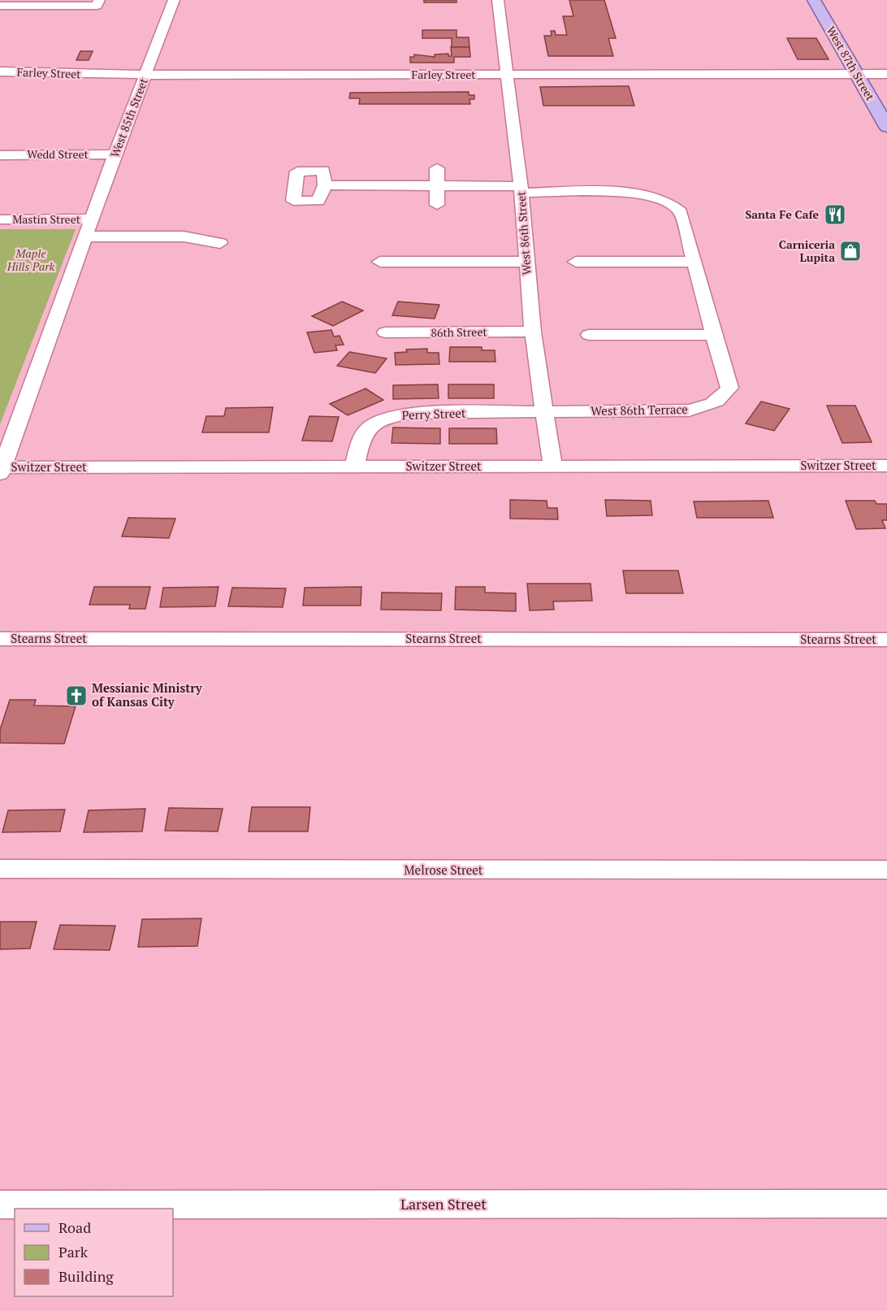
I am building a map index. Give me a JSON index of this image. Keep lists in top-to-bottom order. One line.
{"streets":{"main road":["West 87th Street"],"street":["Farley Street","West 85th Street","Wedd Street","Mastin Street","West 86th Street","86th Street","West 86th Terrace","Perry Street","Switzer Street","Stearns Street","Melrose Street","Larsen Street"]},"crossings":[["West 87th Street","Farley Street"],["Farley Street","West 85th Street"],["Farley Street","West 86th Street"],["West 85th Street","Wedd Street"],["West 85th Street","Mastin Street"],["West 85th Street","Switzer Street"],["West 86th Street","86th Street"],["West 86th Street","West 86th Terrace"],["West 86th Street","Perry Street"],["West 86th Street","Switzer Street"],["West 86th Terrace","Perry Street"],["Perry Street","Switzer Street"]],"parks":["Maple Hills Park"],"places":{"restaurant":["Santa Fe Cafe"],"shop":["Carniceria Lupita"],"church":["Messianic Ministry of Kansas City"]},"legend":["Road","Park","Building"]}
